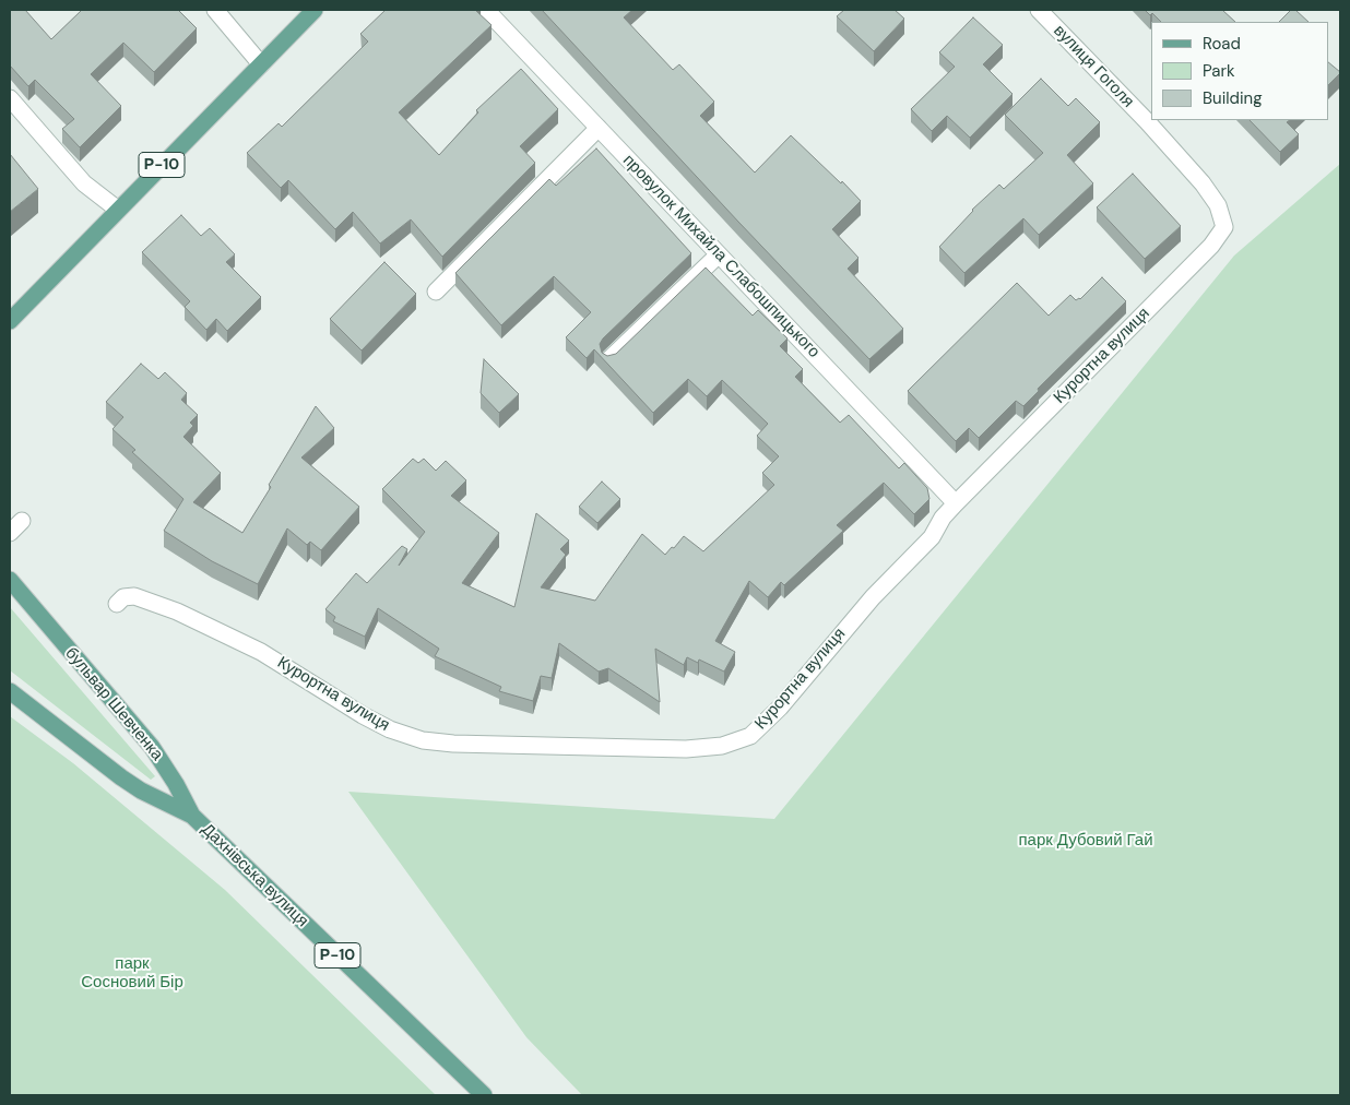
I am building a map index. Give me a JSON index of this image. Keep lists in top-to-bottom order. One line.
{"streets":{"main road":["Р-10","бульвар Шевченка","Дахнівська вулиця"],"street":["вулиця Гоголя","провулок Михайла Слабошпицького","Курортна вулиця"]},"crossings":[["вулиця Гоголя","Курортна вулиця"],["Р-10","бульвар Шевченка"],["Р-10","Дахнівська вулиця"],["провулок Михайла Слабошпицького","Курортна вулиця"],["бульвар Шевченка","Дахнівська вулиця"]],"parks":["парк Дубовий Гай","парк Сосновий Бір"],"legend":["Road","Park","Building"]}
